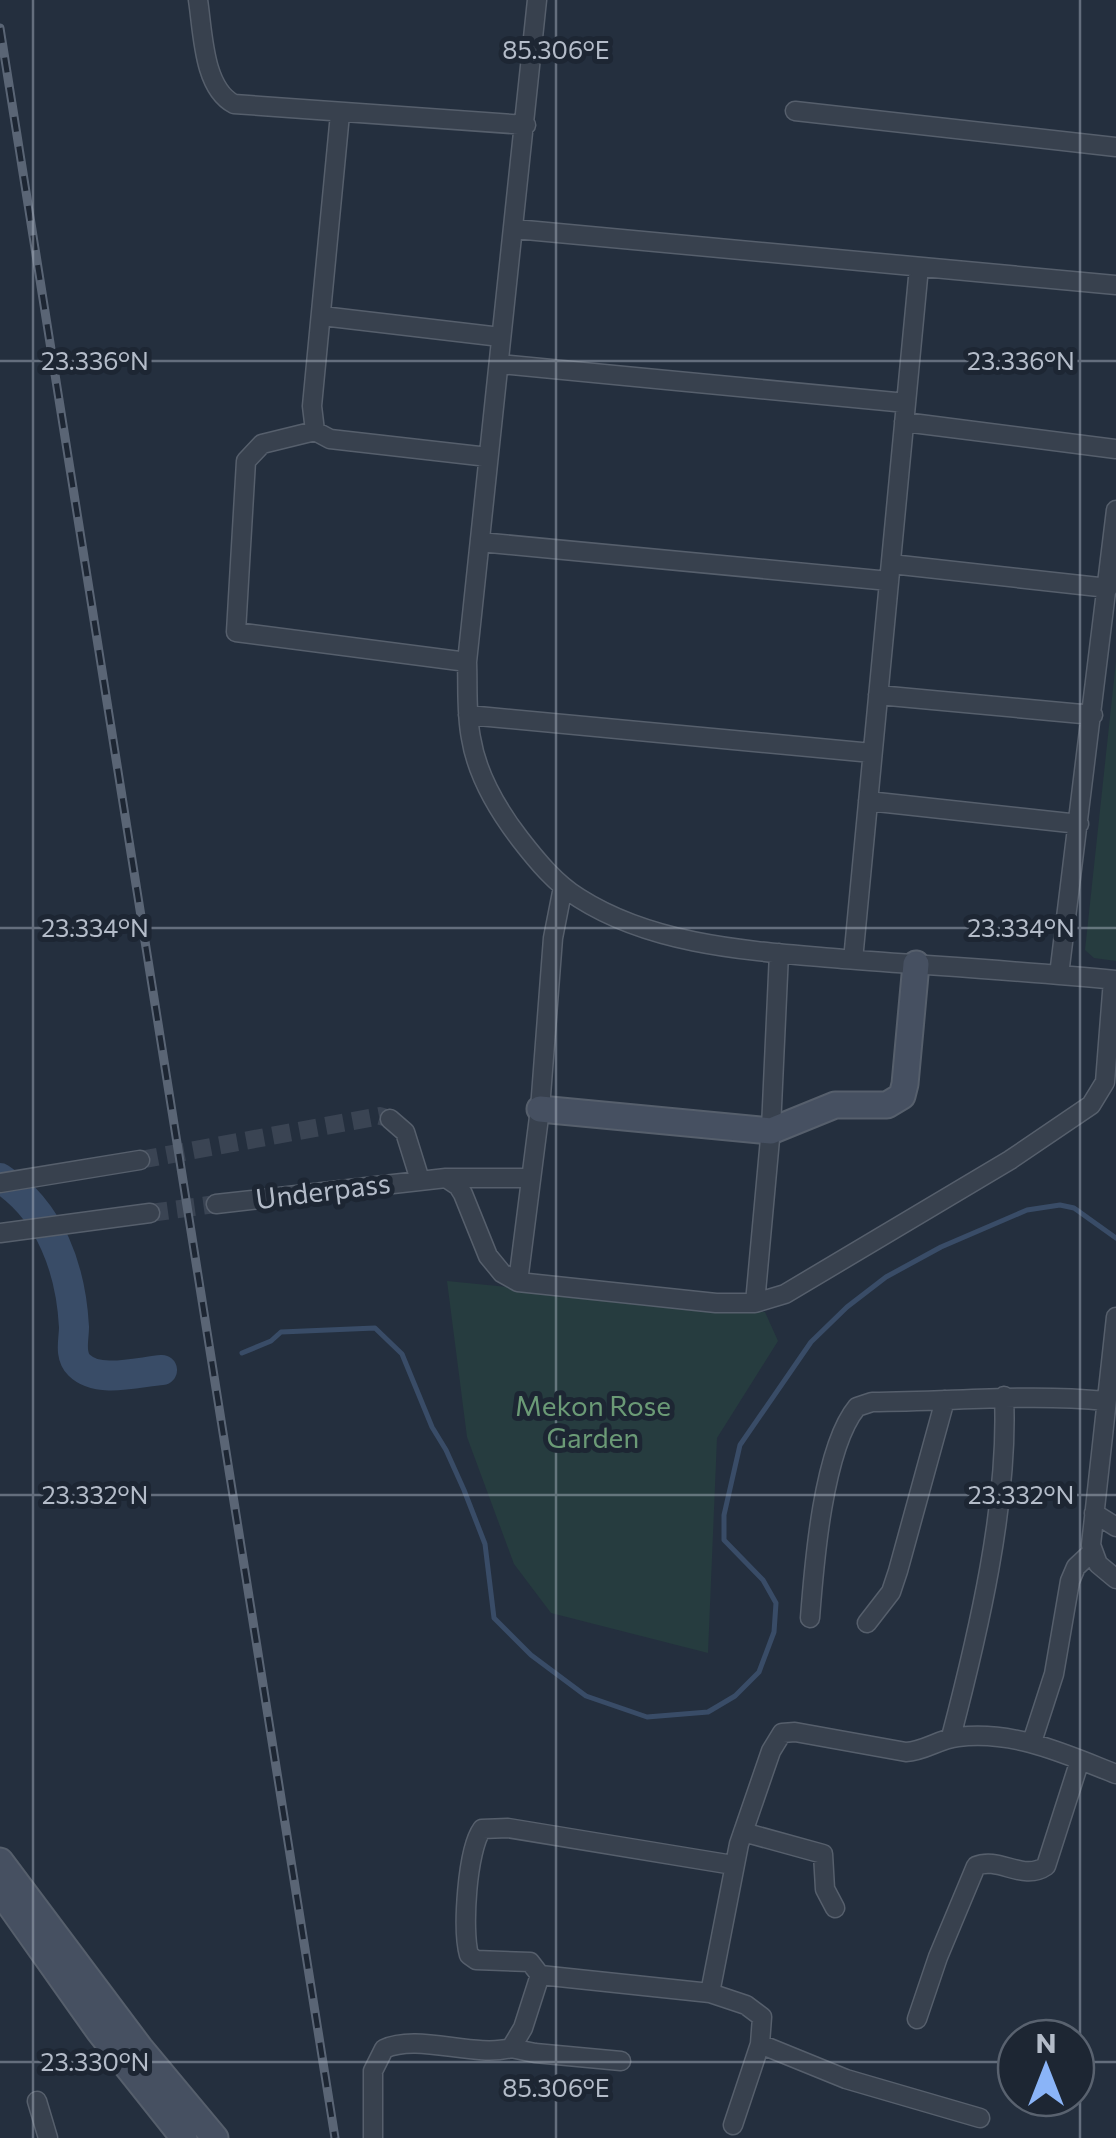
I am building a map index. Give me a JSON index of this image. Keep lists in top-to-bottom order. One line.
{"streets":{"street":["Underpass"]},"parks":["Mekon Rose Garden"],"north":"top","coordinates":["85.306°E","23.336°N","23.334°N","23.332°N","23.330°N"]}
